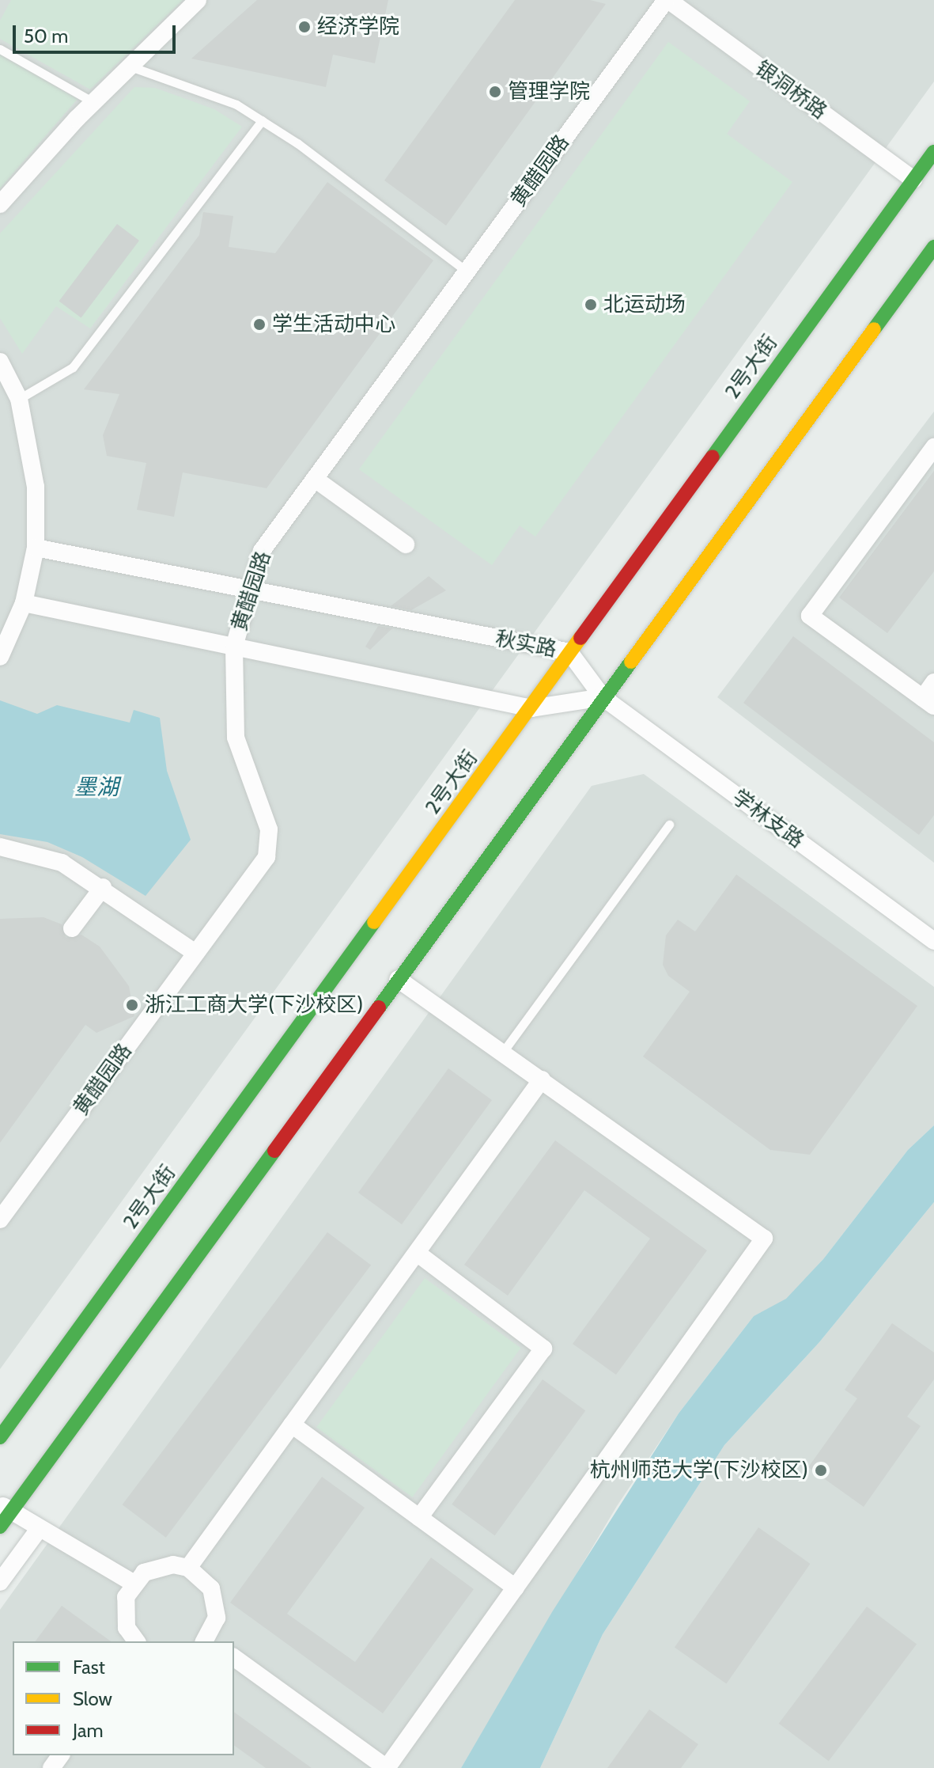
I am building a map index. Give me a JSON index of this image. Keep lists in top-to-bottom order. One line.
{"streets":{"main road":["2号大街"],"street":["银洞桥路","黄醋园路","秋实路","学林支路"]},"crossings":[["银洞桥路","黄醋园路"],["银洞桥路","2号大街"],["黄醋园路","秋实路"],["2号大街","秋实路"],["秋实路","学林支路"]],"water":["墨湖"],"places":["经济学院","管理学院","北运动场","学生活动中心","浙江工商大学(下沙校区)","杭州师范大学(下沙校区)"],"legend":["Fast","Slow","Jam"],"scale_bar":"50 m"}
